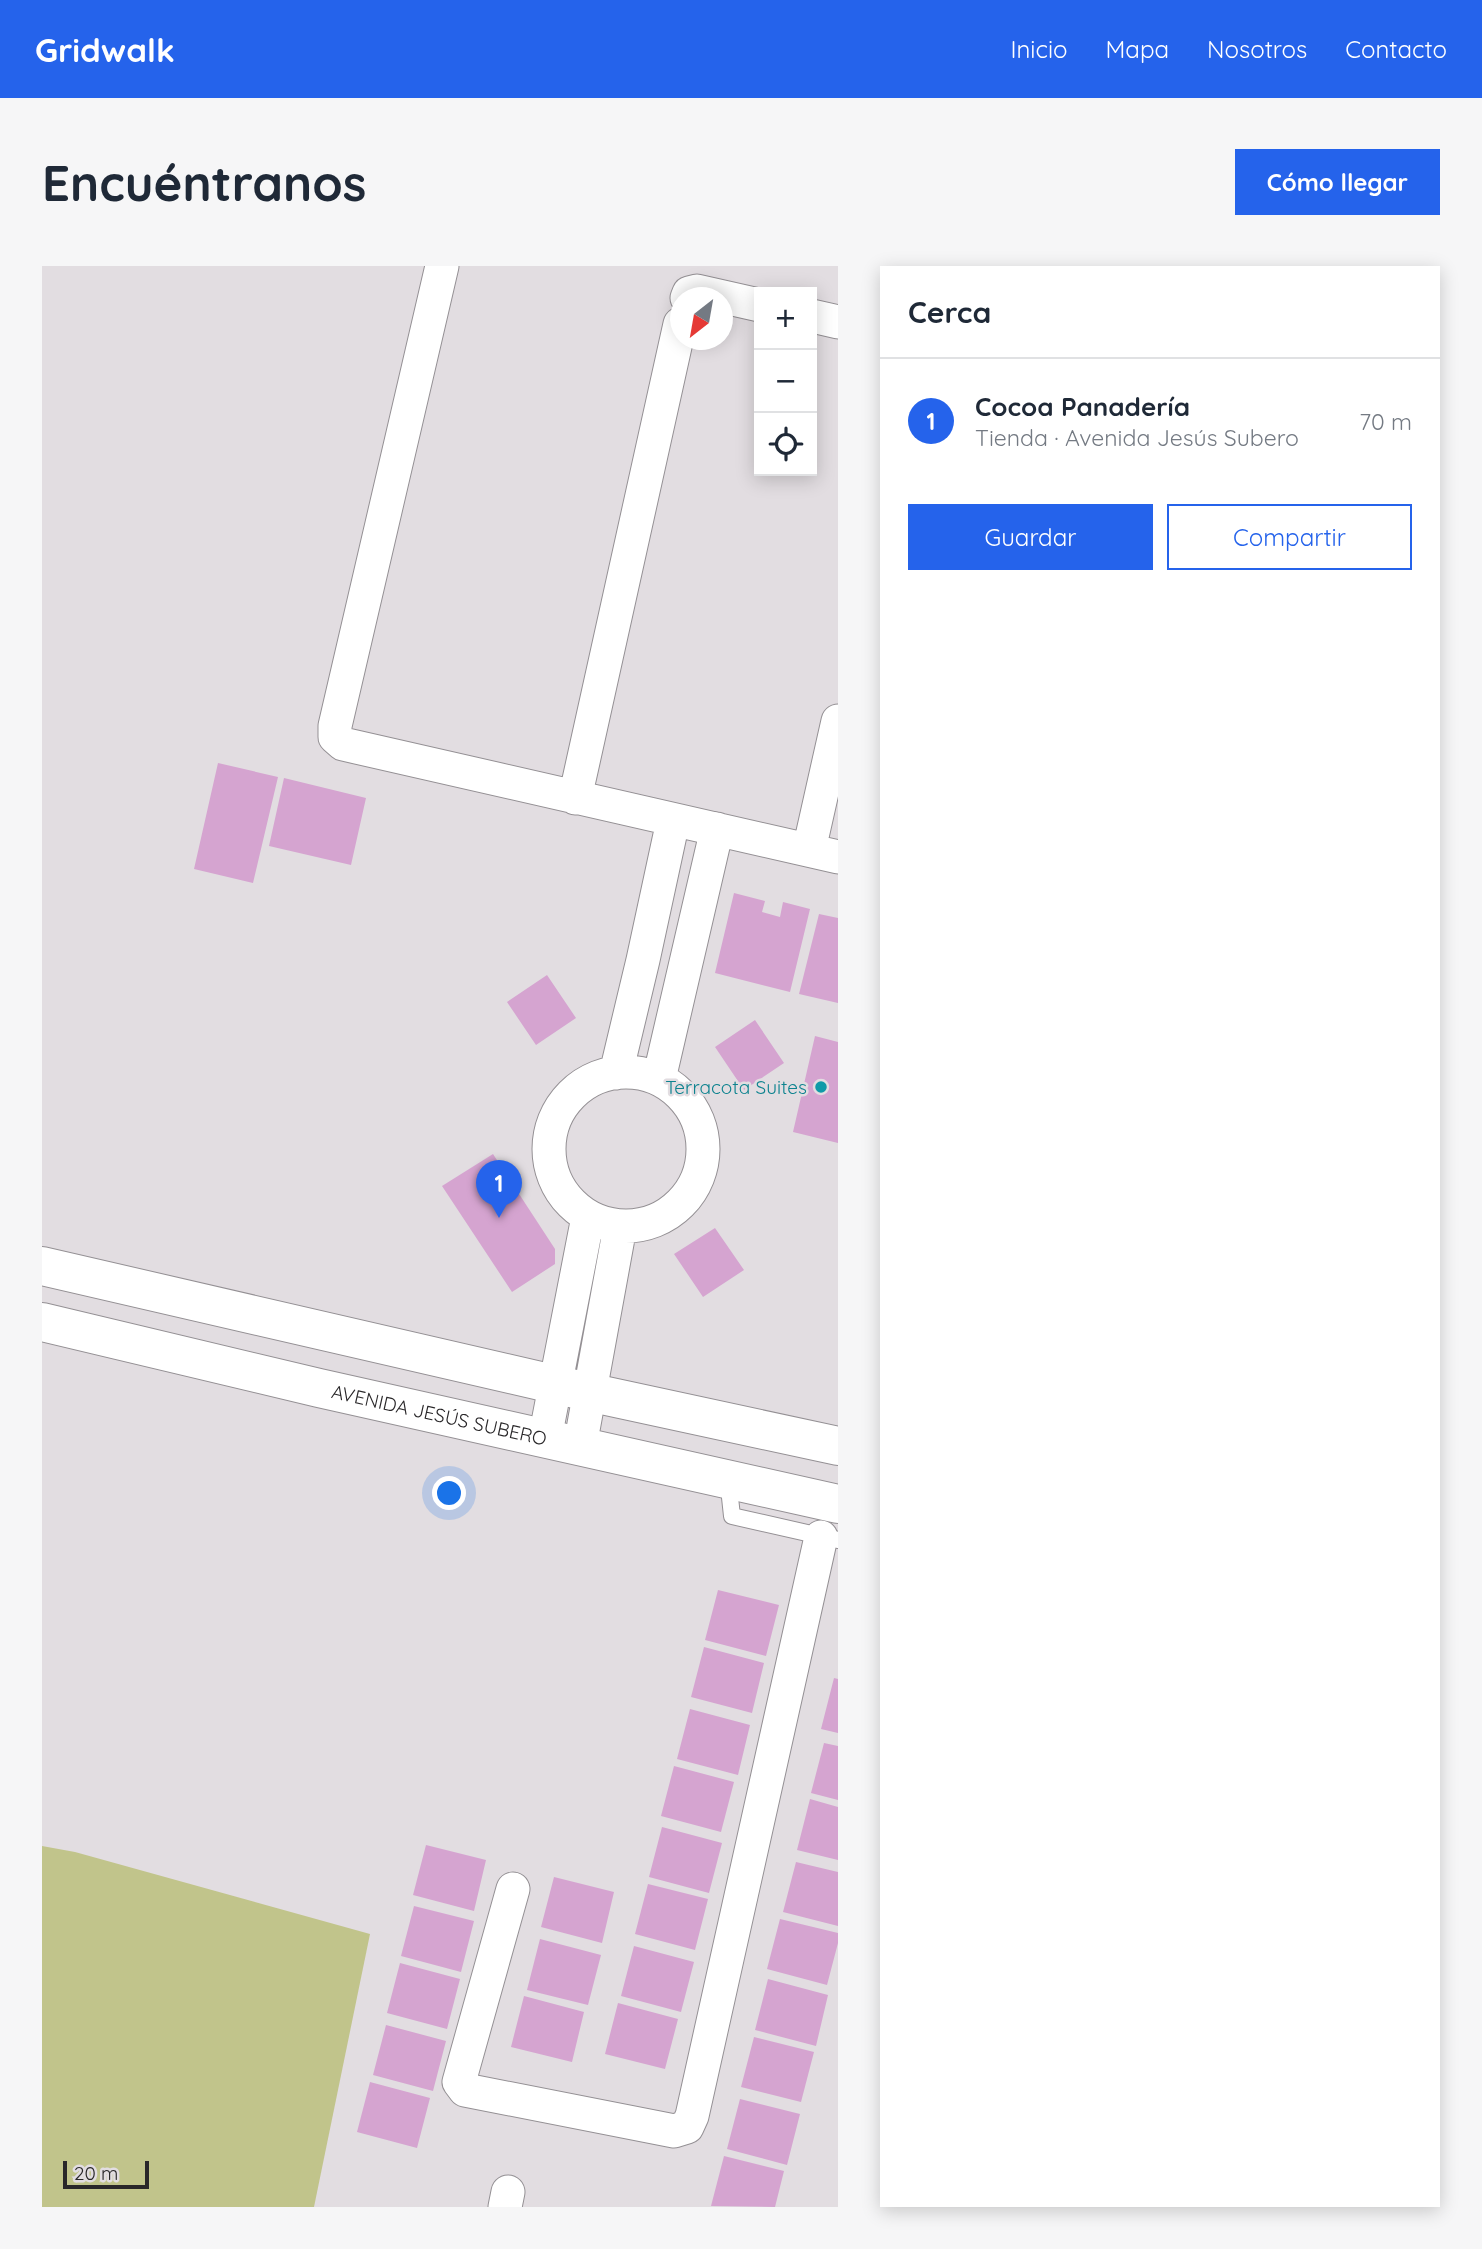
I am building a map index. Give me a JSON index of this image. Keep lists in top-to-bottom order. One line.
{"streets":{"main road":["AVENIDA JESÚS SUBERO"]},"places":["Terracota Suites"],"scale_bar":"20 m","north":"bottom left","page":{"header":"Gridwalk","nav":["Inicio","Mapa","Nosotros","Contacto"],"buttons":["Cómo llegar",["Guardar","Compartir"]],"title":"Encuéntranos","heading":"Cerca","map_buttons":["+","−"],"list":[{"mark":"1","name":"Cocoa Panadería","note":"Tienda · Avenida Jesús Subero","value":"70 m"}],"pins":"1","scale":"20 m"}}
